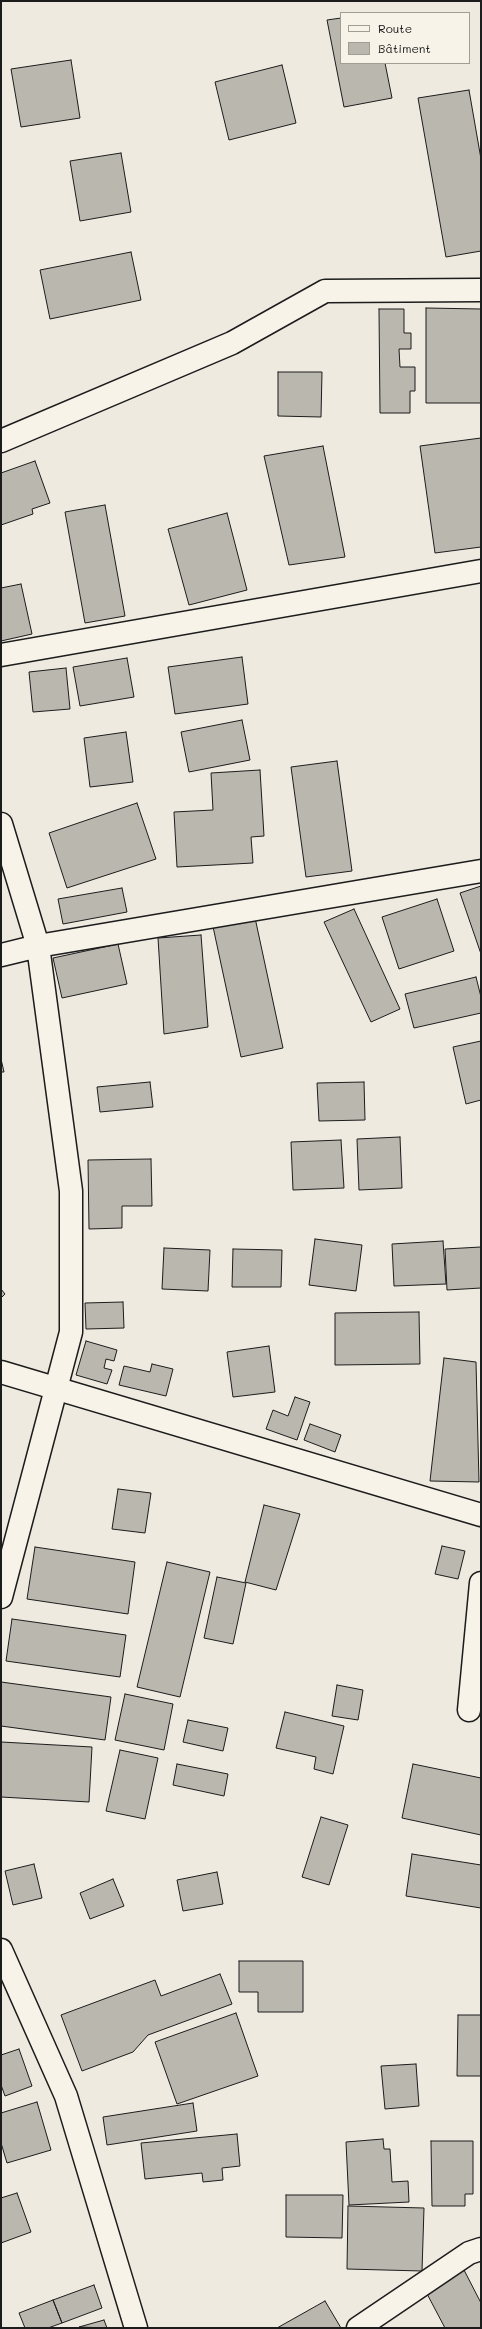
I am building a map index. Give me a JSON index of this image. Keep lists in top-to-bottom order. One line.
{"legend":["Route","Bâtiment"]}
